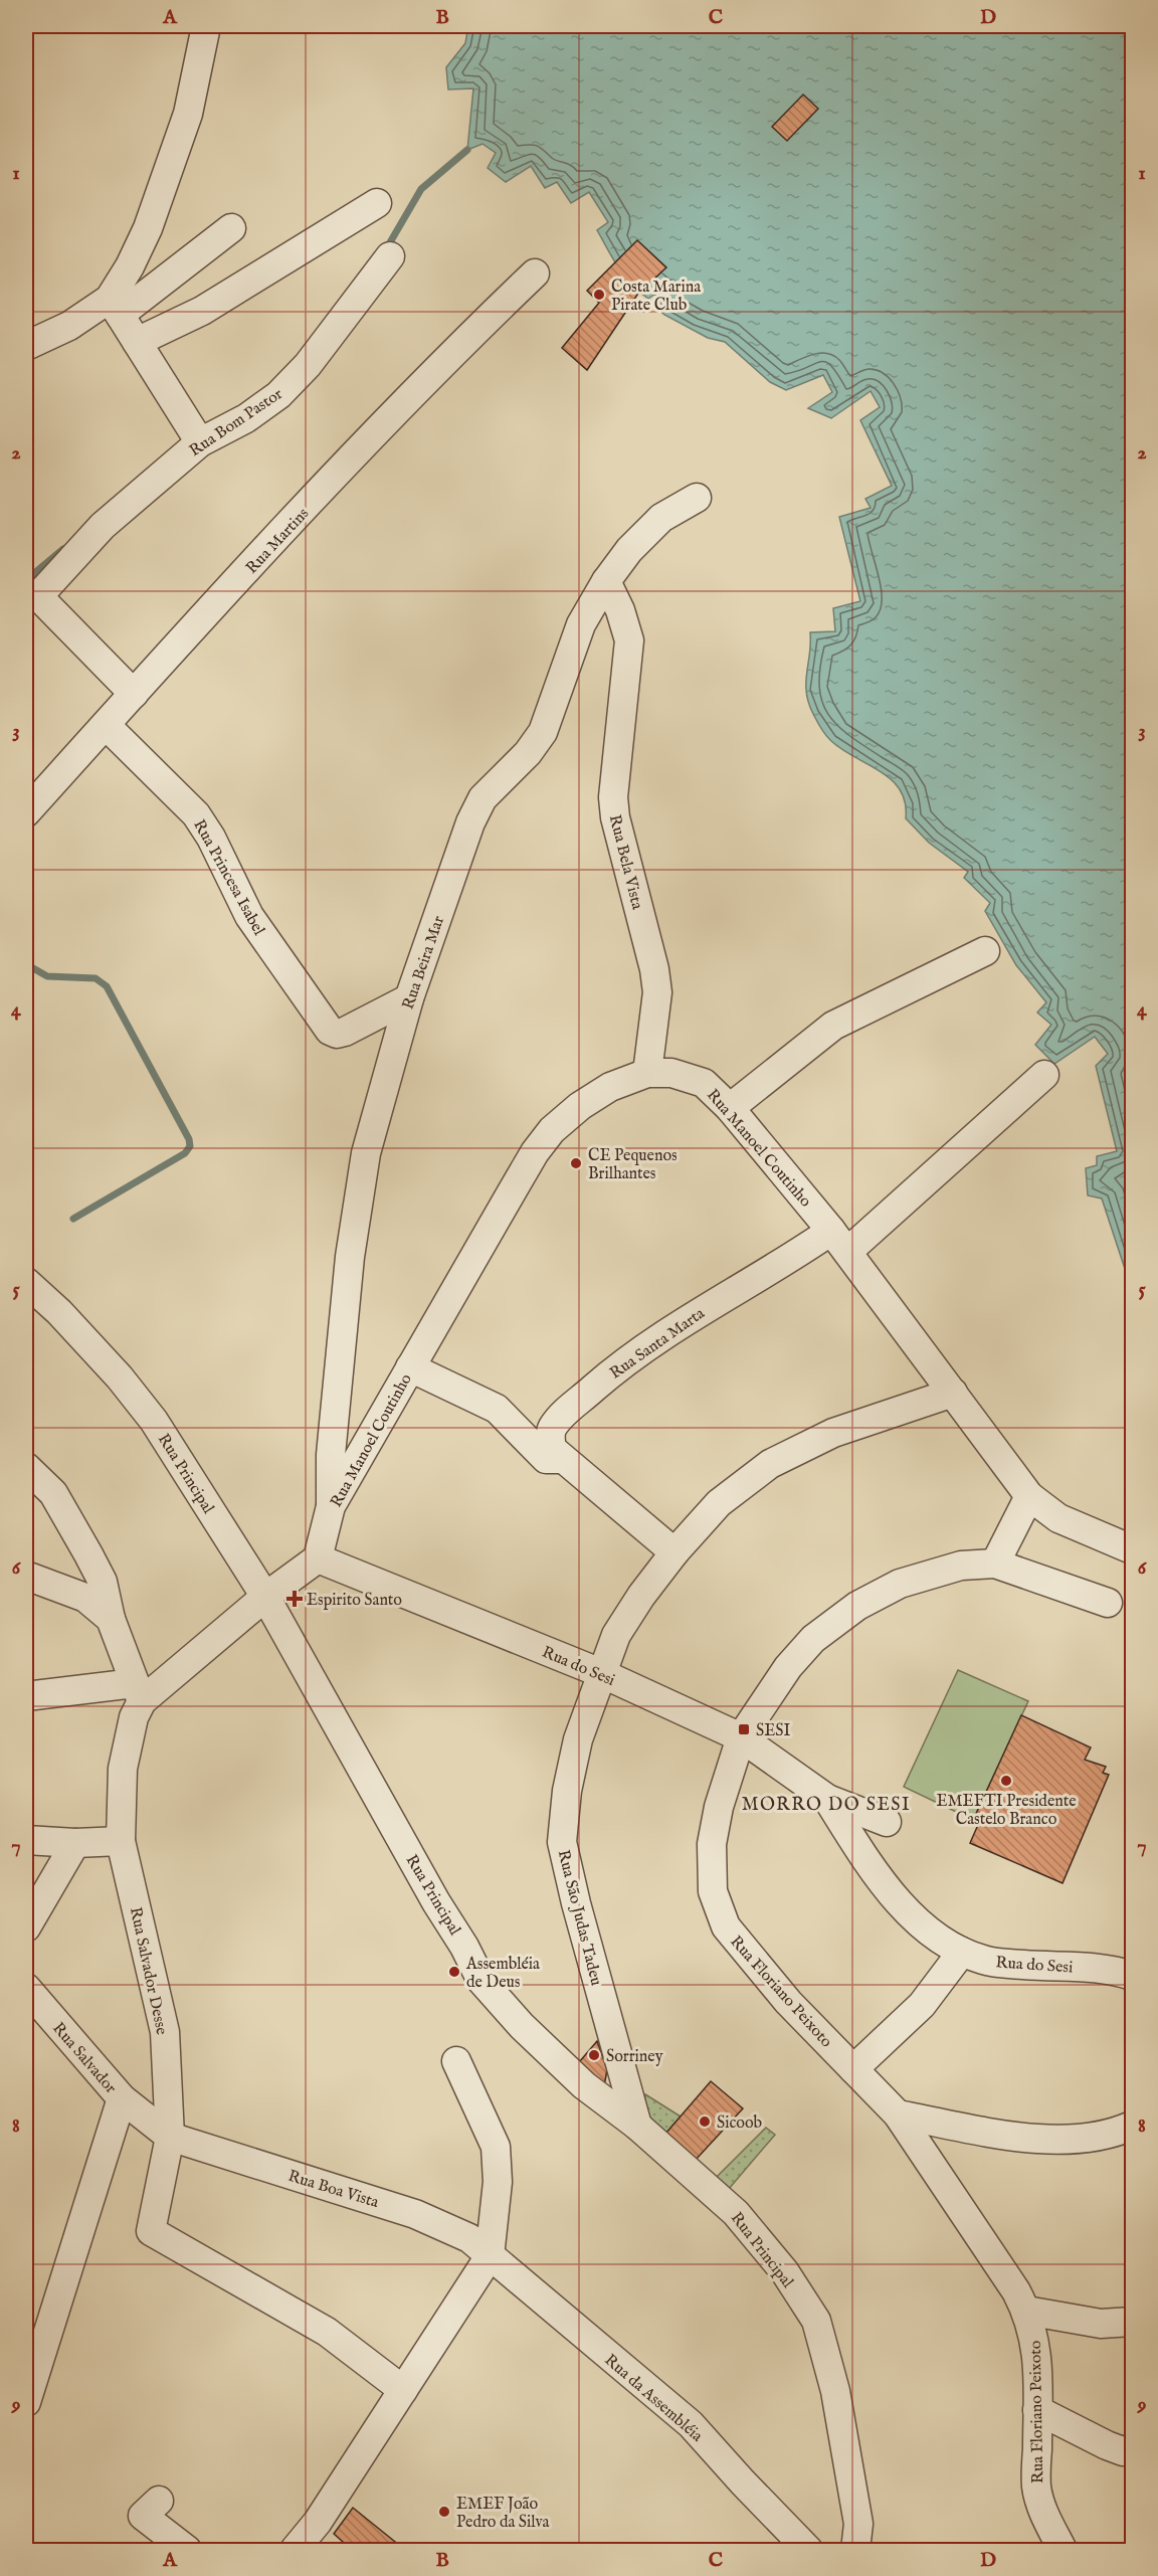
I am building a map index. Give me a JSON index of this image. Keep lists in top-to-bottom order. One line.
{"streets":{"street":["Rua Bom Pastor","Rua Martins","Rua Bela Vista","Rua Princesa Isabel","Rua Beira Mar","Rua Manoel Coutinho","Rua Santa Marta","Rua Principal","Rua do Sesi","Rua São Judas Tadeu","Rua Salvador Desse","Rua Floriano Peixoto","Rua Salvador","Rua Boa Vista","Rua da Assembléia"]},"crossings":[["Rua Bom Pastor","Rua Martins"],["Rua Martins","Rua Princesa Isabel"],["Rua Bela Vista","Rua Beira Mar"],["Rua Bela Vista","Rua Manoel Coutinho"],["Rua Princesa Isabel","Rua Beira Mar"],["Rua Beira Mar","Rua Manoel Coutinho"],["Rua Manoel Coutinho","Rua Santa Marta"],["Rua Manoel Coutinho","Rua do Sesi"],["Rua Manoel Coutinho","Rua São Judas Tadeu"],["Rua Santa Marta","Rua São Judas Tadeu"],["Rua Principal","Rua São Judas Tadeu"],["Rua Principal","Rua Salvador Desse"],["Rua do Sesi","Rua São Judas Tadeu"],["Rua do Sesi","Rua Floriano Peixoto"],["Rua Salvador Desse","Rua Boa Vista"],["Rua Boa Vista","Rua da Assembléia"]],"districts":["MORRO DO SESI"],"places":{"other":["Costa Marina Pirate Club","CE Pequenos Brilhantes","EMEFTI Presidente Castelo Branco","Assembléia de Deus","Sorriney","Sicoob","EMEF João Pedro da Silva"],"health":["Espirito Santo"],"transit":["SESI"]},"grid":{"columns":["A","B","C","D"],"rows":["1","2","3","4","5","6","7","8","9"]}}
